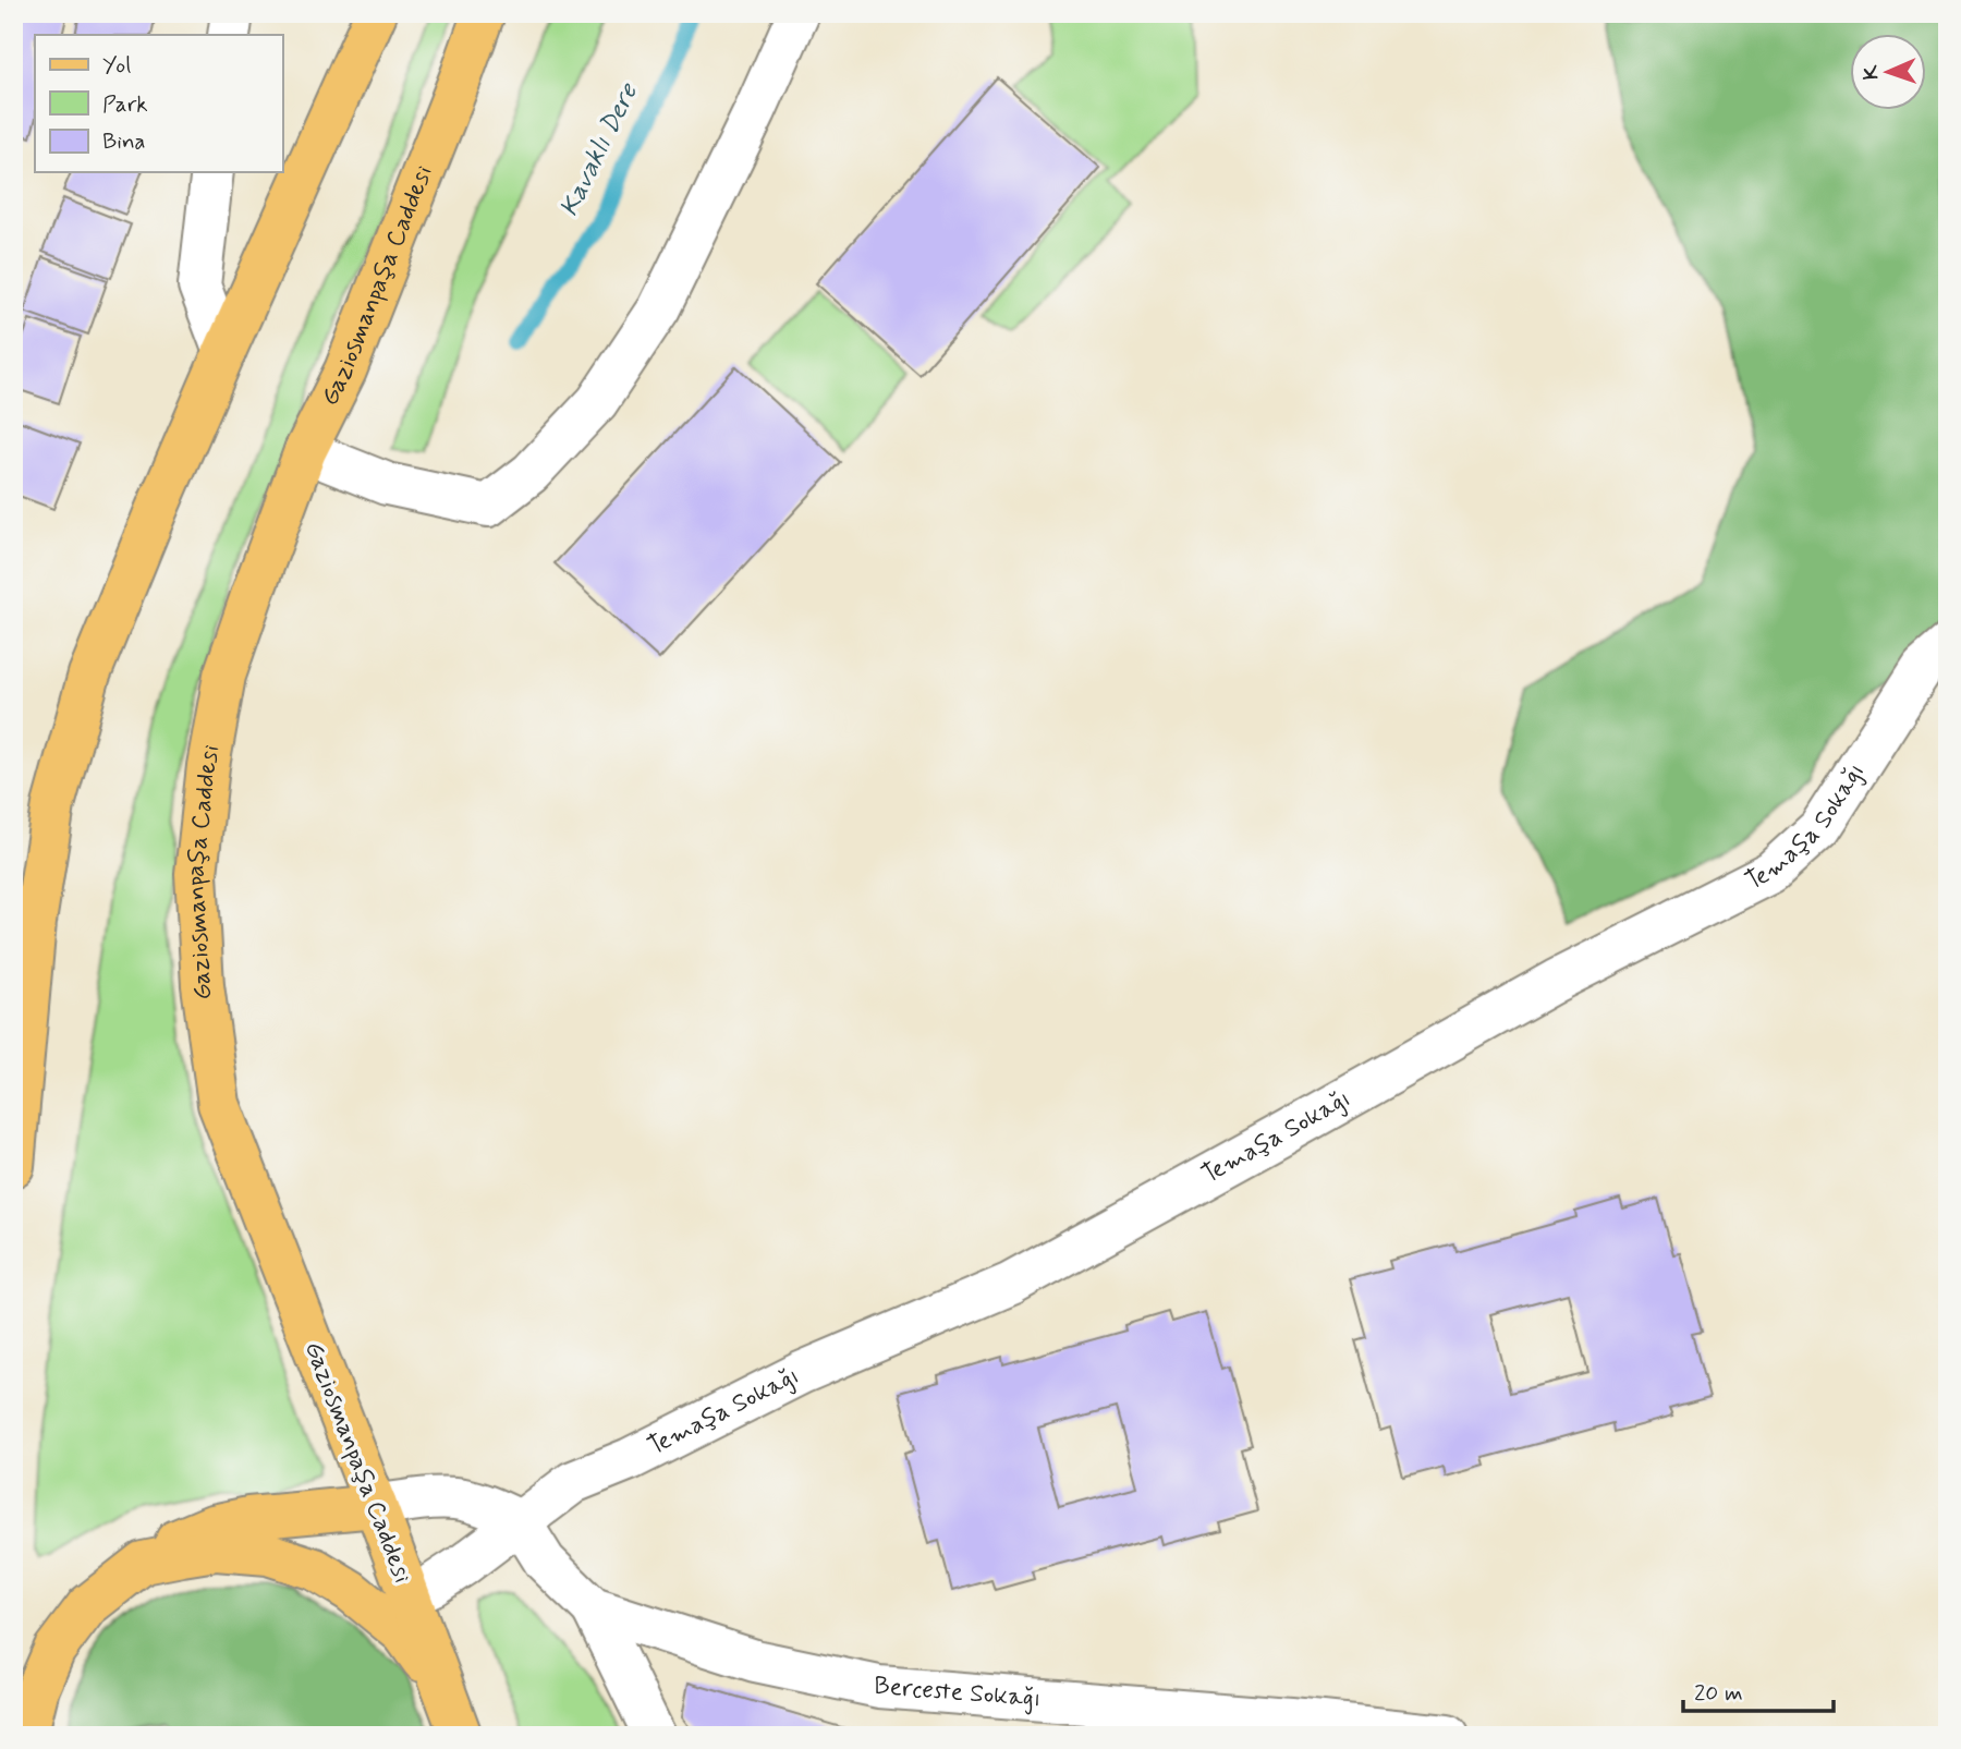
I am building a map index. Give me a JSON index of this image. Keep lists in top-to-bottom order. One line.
{"streets":{"main road":["Gaziosmanpaşa Caddesi"],"street":["Temaşa Sokağı","Berceste Sokağı"]},"crossings":[["Gaziosmanpaşa Caddesi","Temaşa Sokağı"],["Temaşa Sokağı","Berceste Sokağı"]],"water":["Kavaklı Dere"],"legend":["Yol","Park","Bina"],"scale_bar":"20 m","north":"left"}
